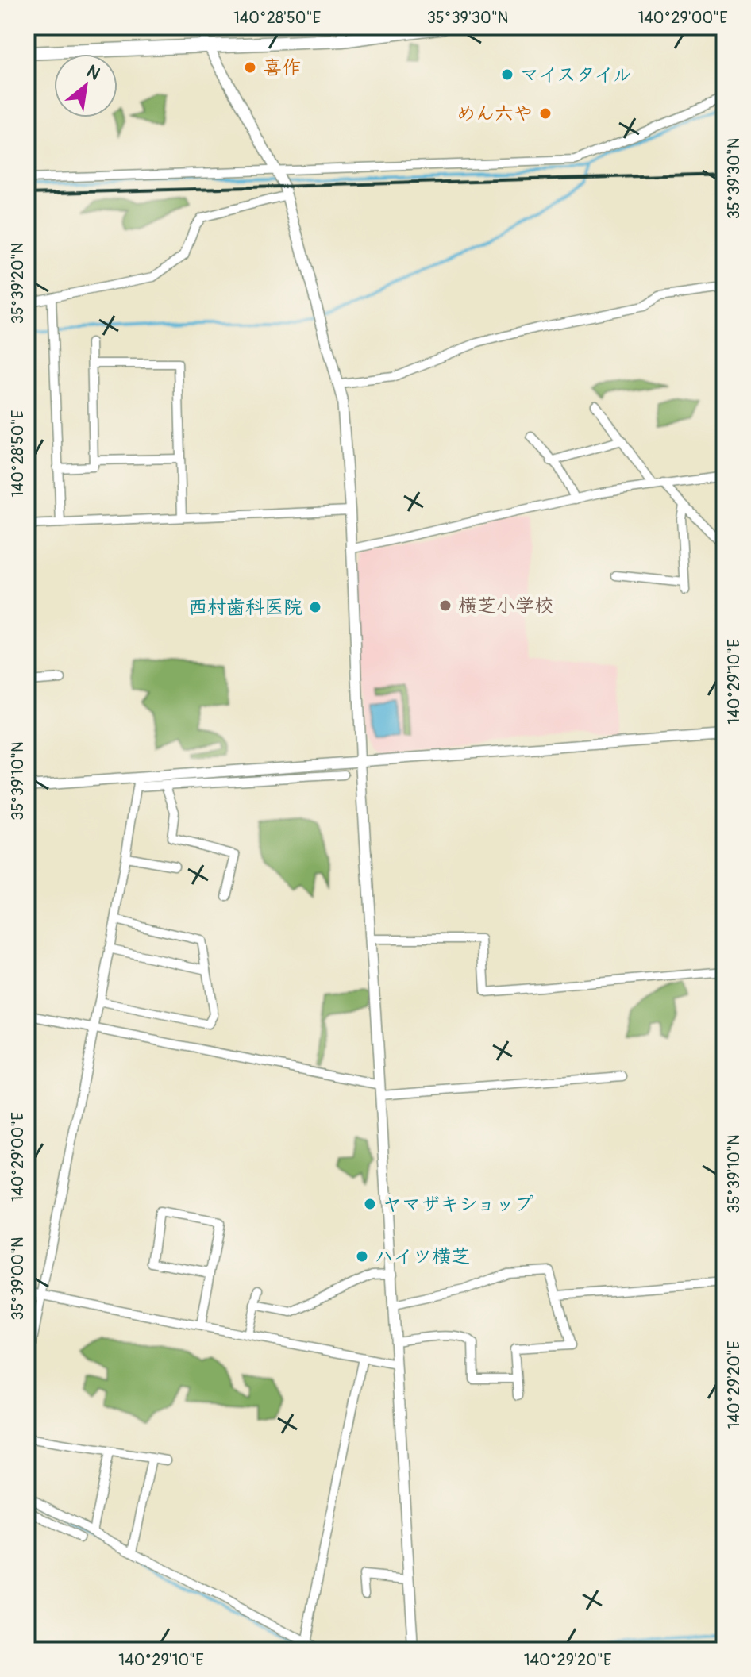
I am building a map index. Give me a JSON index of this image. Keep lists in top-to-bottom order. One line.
{"places":["喜作","マイスタイル","めん六や","横芝小学校","西村歯科医院","ヤマザキショップ","ハイツ横芝"],"north":"top right","coordinates":["140°28'50\"E","35°39'30\"N","140°29'00\"E","35°39'20\"N","140°29'10\"E","35°39'10\"N","35°39'00\"N","140°29'20\"E"]}
